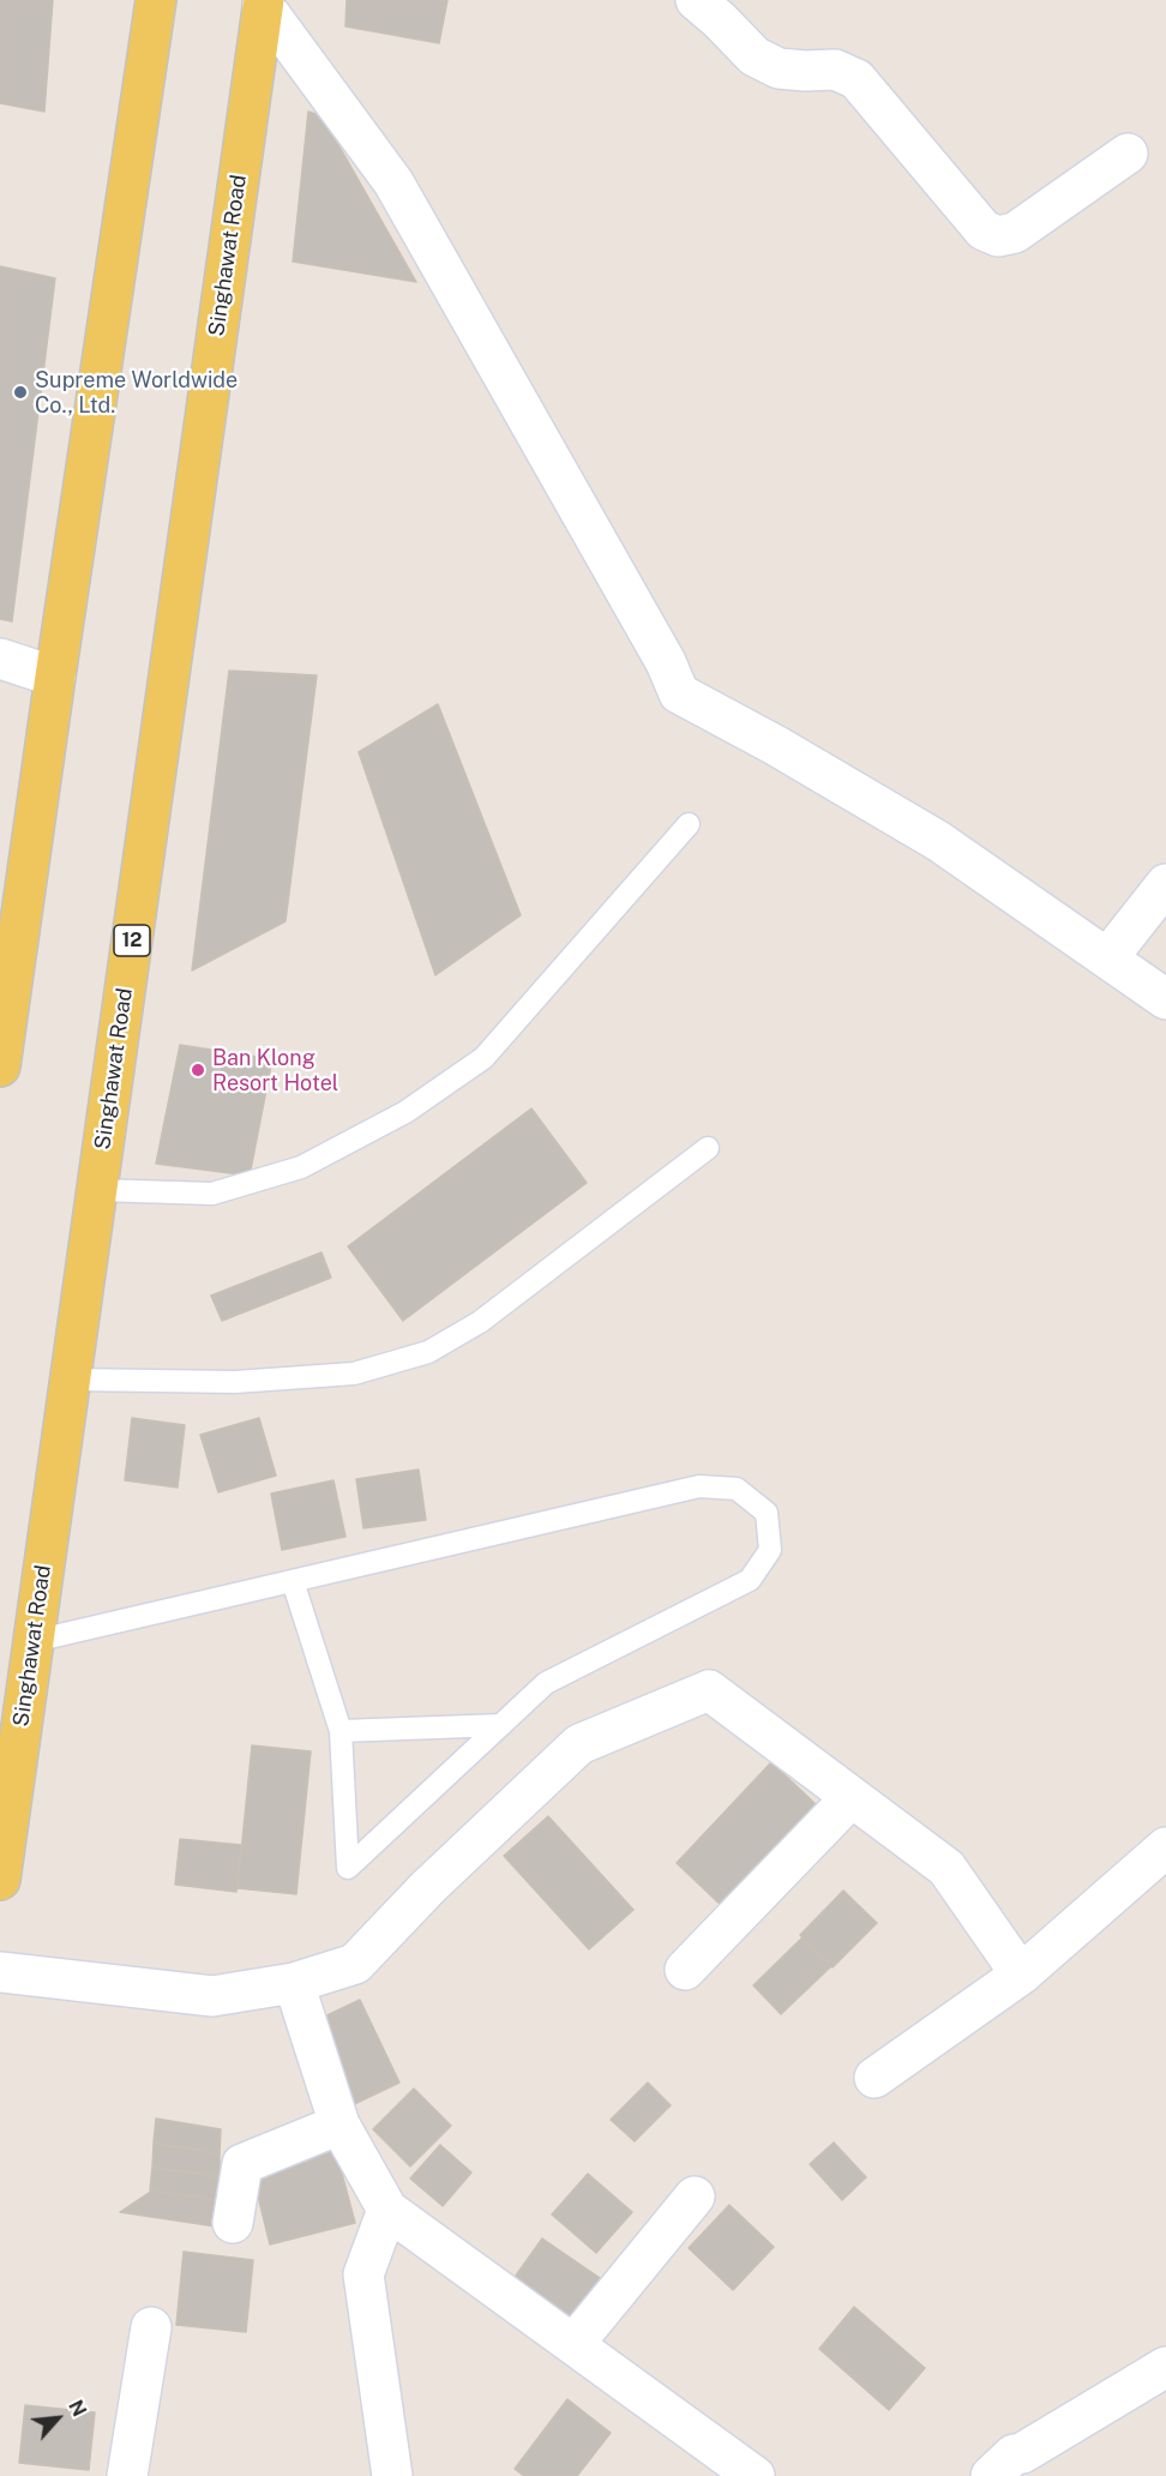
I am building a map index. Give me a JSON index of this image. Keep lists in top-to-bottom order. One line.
{"streets":{"main road":["Singhawat Road","12"]},"places":["Supreme Worldwide Co., Ltd.","Ban Klong Resort Hotel"],"north":"top right"}
